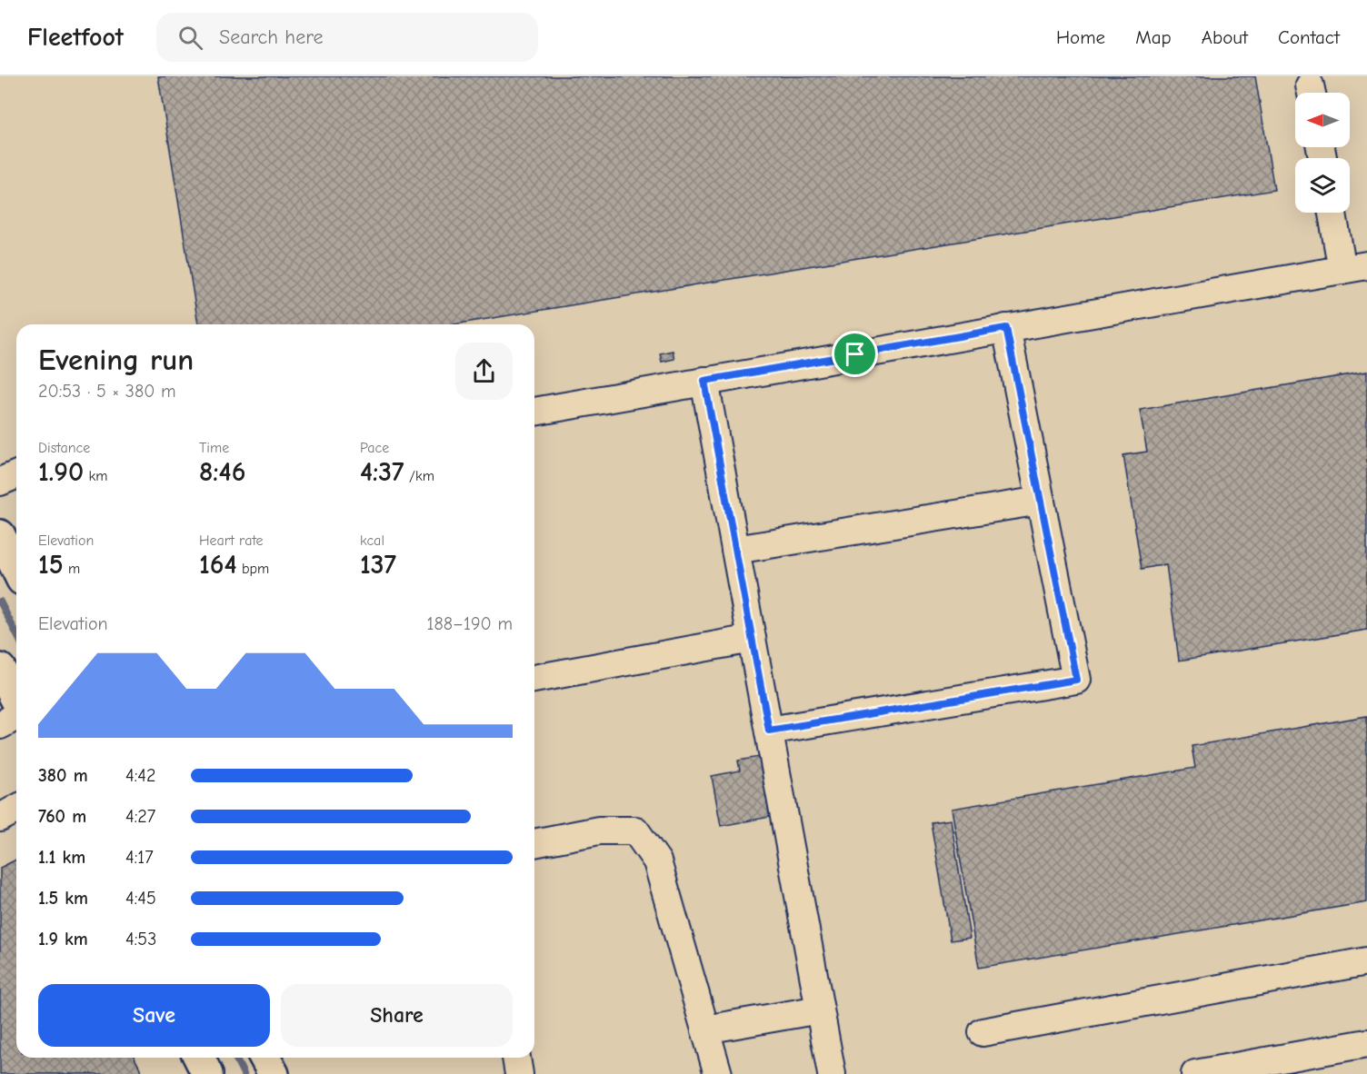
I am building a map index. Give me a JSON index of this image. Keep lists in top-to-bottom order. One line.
{"north":"left","page":{"header":"Fleetfoot","search":"Search here","nav":["Home","Map","About","Contact"],"heading":["Evening run","20:53 · 5 × 380 m"],"stats":[["Distance","1.90 km"],["Time","8:46"],["Pace","4:37 /km"],["Elevation","15 m"],["Heart rate","164 bpm"],["kcal","137"]],"chart":["Elevation","188–190 m"],"list":[{"name":"380 m","note":"4:42"},{"name":"760 m","note":"4:27"},{"name":"1.1 km","note":"4:17"},{"name":"1.5 km","note":"4:45"},{"name":"1.9 km","note":"4:53"}],"buttons":["Save","Share"]}}
